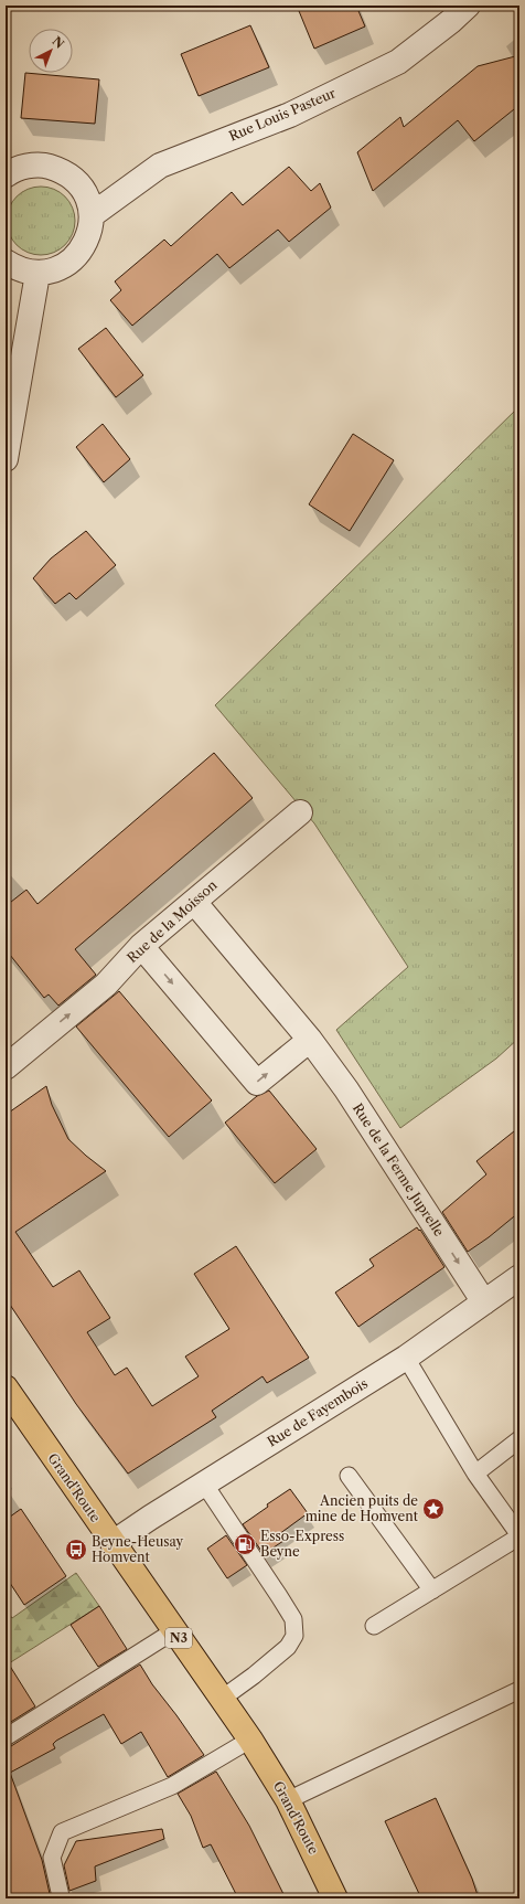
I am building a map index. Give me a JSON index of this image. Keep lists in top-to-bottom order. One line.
{"streets":{"main road":["Grand'Route","N3"],"street":["Rue Louis Pasteur","Rue de la Moisson","Rue de la Ferme Juprelle","Rue de Fayembois"]},"crossings":[["Rue de la Moisson","Rue de la Ferme Juprelle"],["Rue de la Ferme Juprelle","Rue de Fayembois"],["Rue de Fayembois","Grand'Route"]],"one_way":["Rue de la Moisson","Rue de la Ferme Juprelle"],"places":{"place":["Ancien puits de mine de Homvent"],"fuel station":["Esso-Express Beyne"],"bus stop":["Beyne-Heusay Homvent"]},"north":"top right"}
